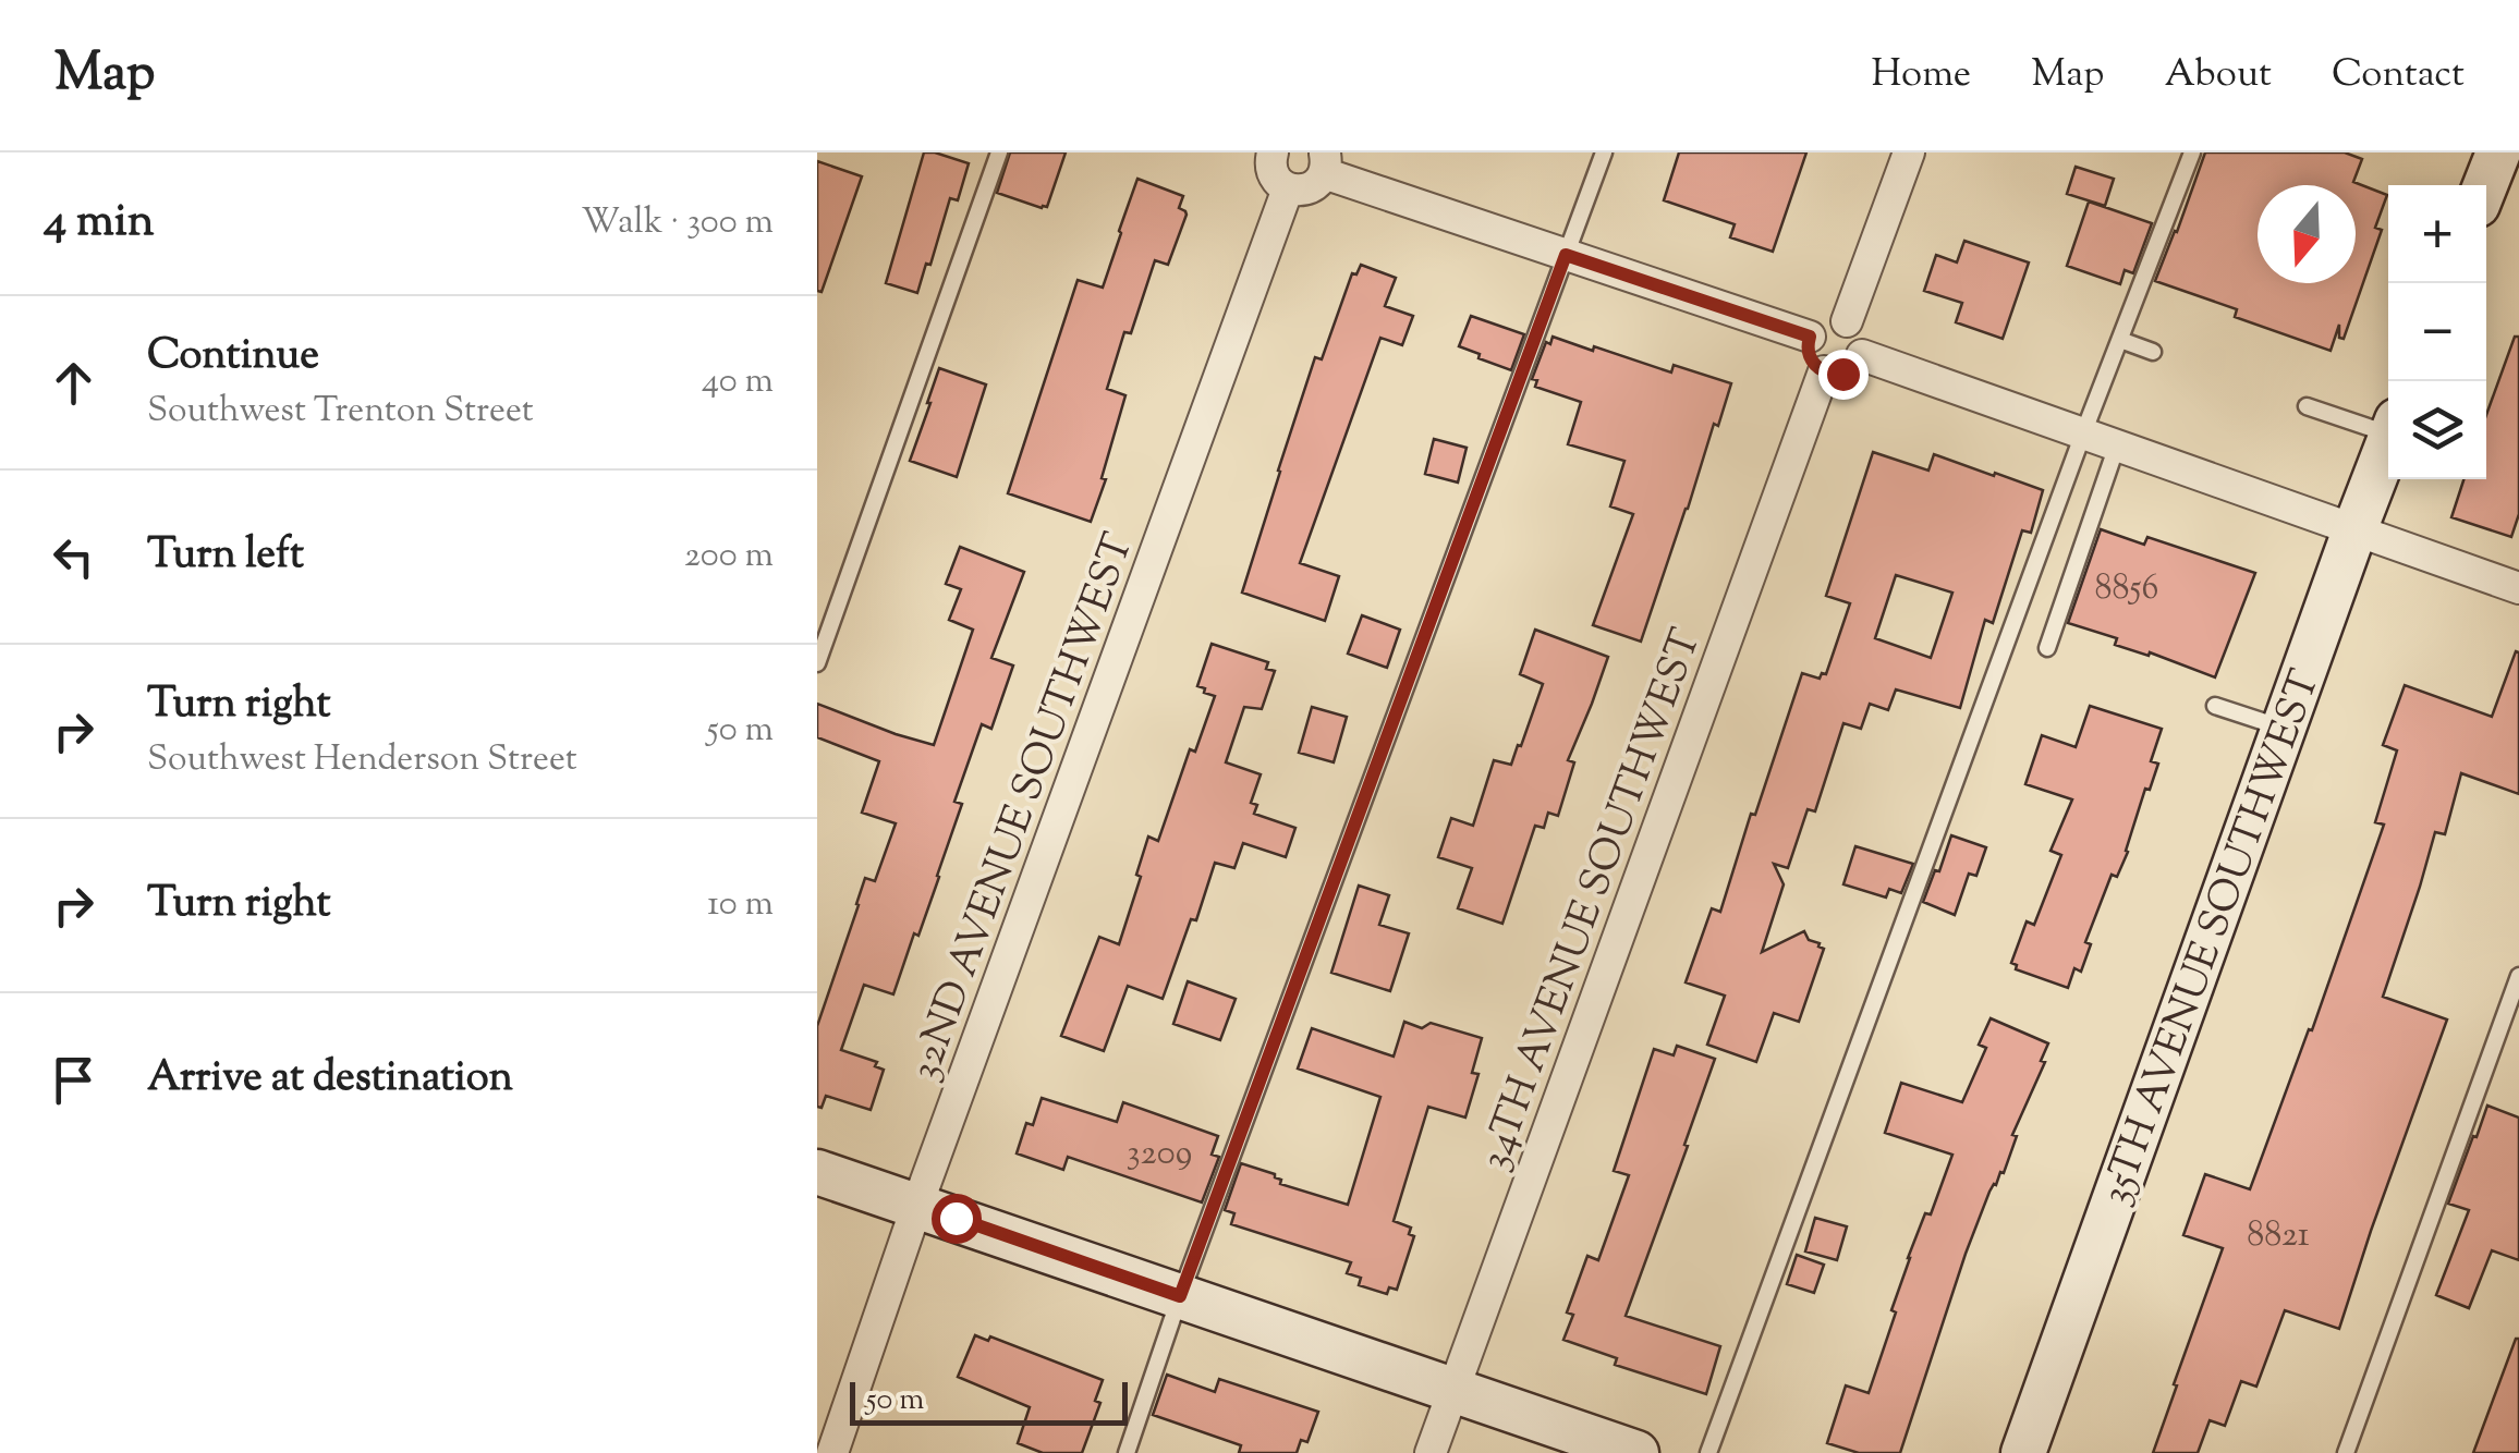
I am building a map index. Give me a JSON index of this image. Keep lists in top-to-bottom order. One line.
{"streets":{"main road":["35TH AVENUE SOUTHWEST"],"street":["32ND AVENUE SOUTHWEST","34TH AVENUE SOUTHWEST"]},"house_numbers":["8856","3209","8821"],"scale_bar":"50 m","north":"bottom","page":{"header":"Map","nav":["Home","Map","About","Contact"],"heading":["4 min","Walk · 300 m"],"map_buttons":["+","−"],"list":[["Continue","Southwest Trenton Street","40 m"],["Turn left","200 m"],["Turn right","Southwest Henderson Street","50 m"],["Turn right","10 m"],"Arrive at destination"],"scale":"50 m"}}
